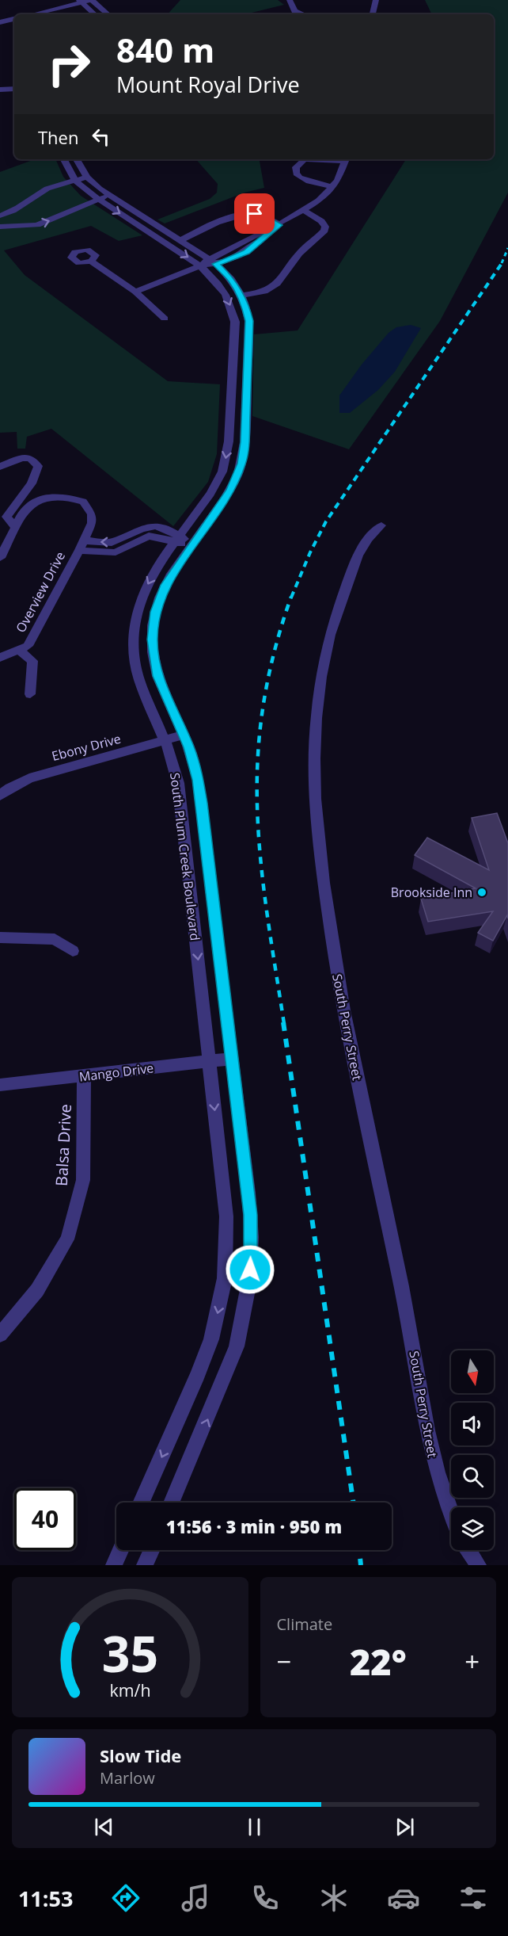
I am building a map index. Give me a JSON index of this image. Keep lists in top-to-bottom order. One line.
{"streets":{"street":["Overview Drive","Ebony Drive","South Plum Creek Boulevard","South Perry Street","Mango Drive","Balsa Drive"]},"crossings":[["Overview Drive","South Plum Creek Boulevard"],["Ebony Drive","South Plum Creek Boulevard"],["South Plum Creek Boulevard","Mango Drive"],["Mango Drive","Balsa Drive"]],"places":["Brookside Inn"],"north":"bottom","page":{"turn":["840 m","Mount Royal Drive"],"then":"Then","limit":"40","trip":"11:56 · 3 min · 950 m","tile":"Climate","heat":["−","22°","+"],"song":["Slow Tide","Marlow"],"tabs":"11:53","gauge":["35","km/h"]}}
